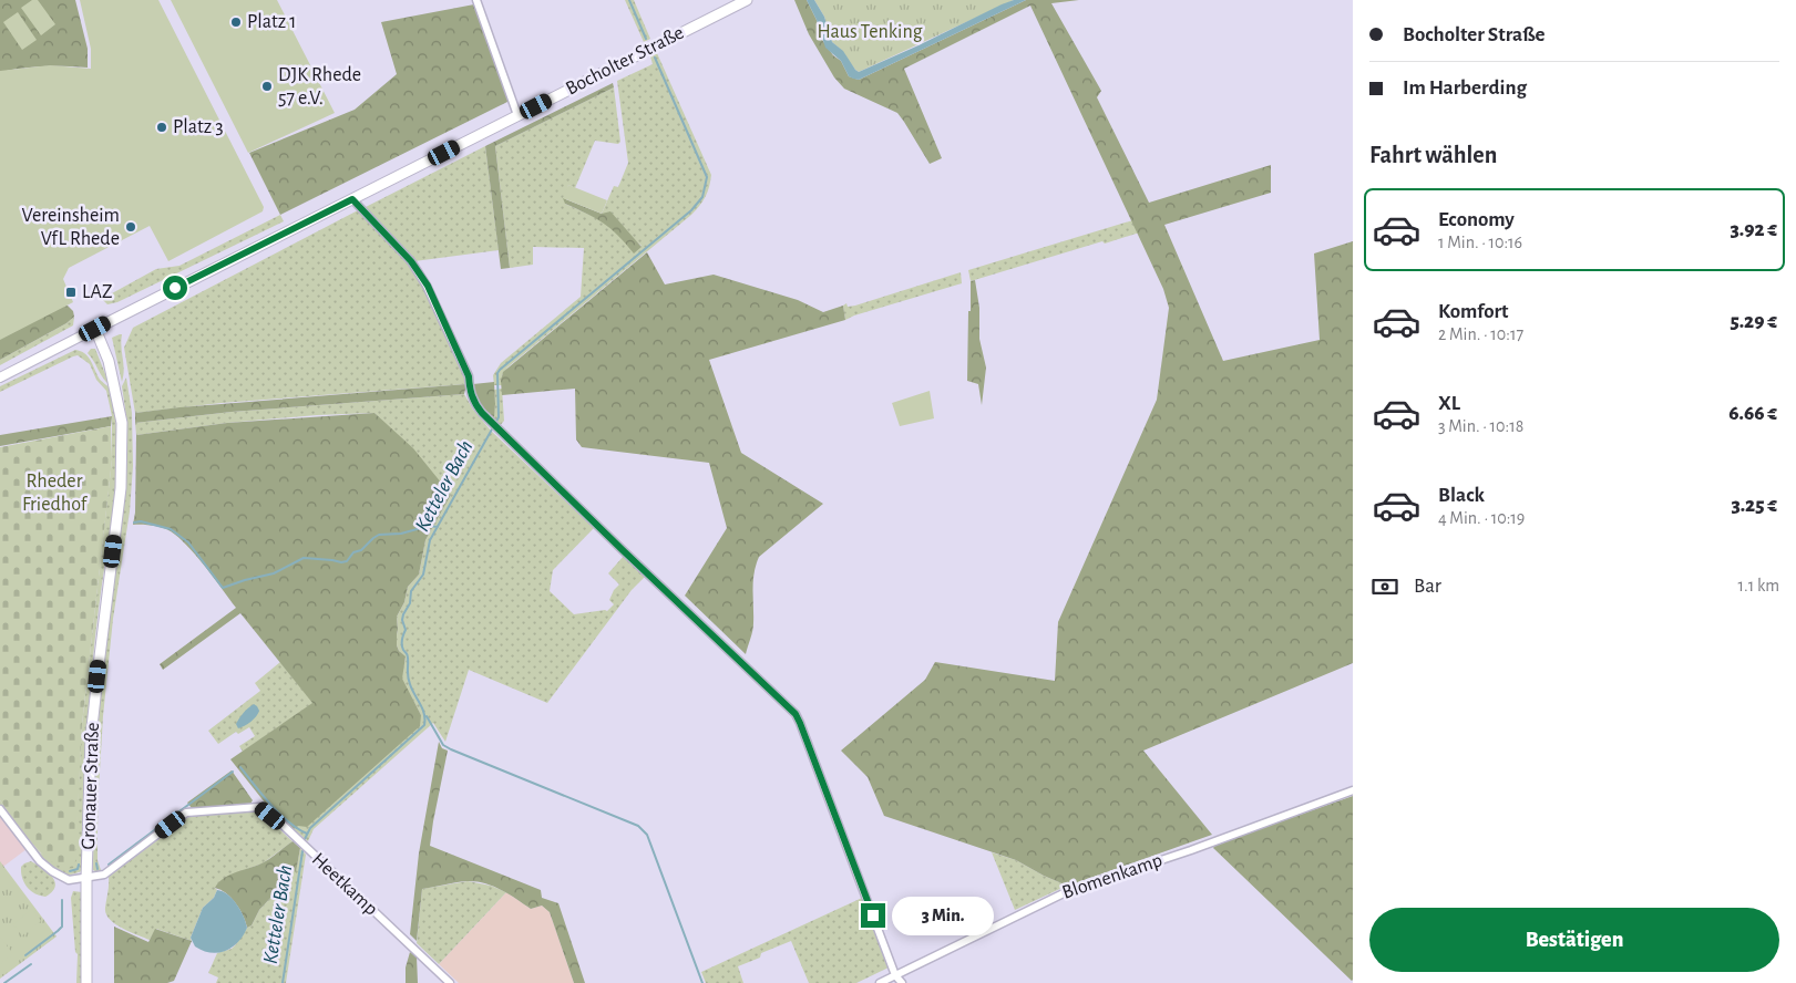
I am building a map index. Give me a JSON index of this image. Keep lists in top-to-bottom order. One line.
{"streets":{"main road":["Bocholter Straße","Gronauer Straße"],"street":["Blomenkamp","Heetkamp"]},"crossings":[["Bocholter Straße","Gronauer Straße"],["Gronauer Straße","Heetkamp"]],"water":["Ketteler Bach"],"parks":["Haus Tenking","Rheder Friedhof"],"places":{"other":["Platz 1","DJK Rhede 57 e.V.","Platz 3","Vereinsheim VfL Rhede"],"transit":["LAZ"]},"page":{"banner":["Bocholter Straße","Im Harberding"],"heading":"Fahrt wählen","list":[{"name":"Economy","note":"1 Min. · 10:16","value":"3.92 €"},{"name":"Komfort","note":"2 Min. · 10:17","value":"5.29 €"},{"name":"XL","note":"3 Min. · 10:18","value":"6.66 €"},{"name":"Black","note":"4 Min. · 10:19","value":"3.25 €"}],"pay":["Bar","1.1 km"],"bubble":"3 Min.","buttons":"Bestätigen"}}
